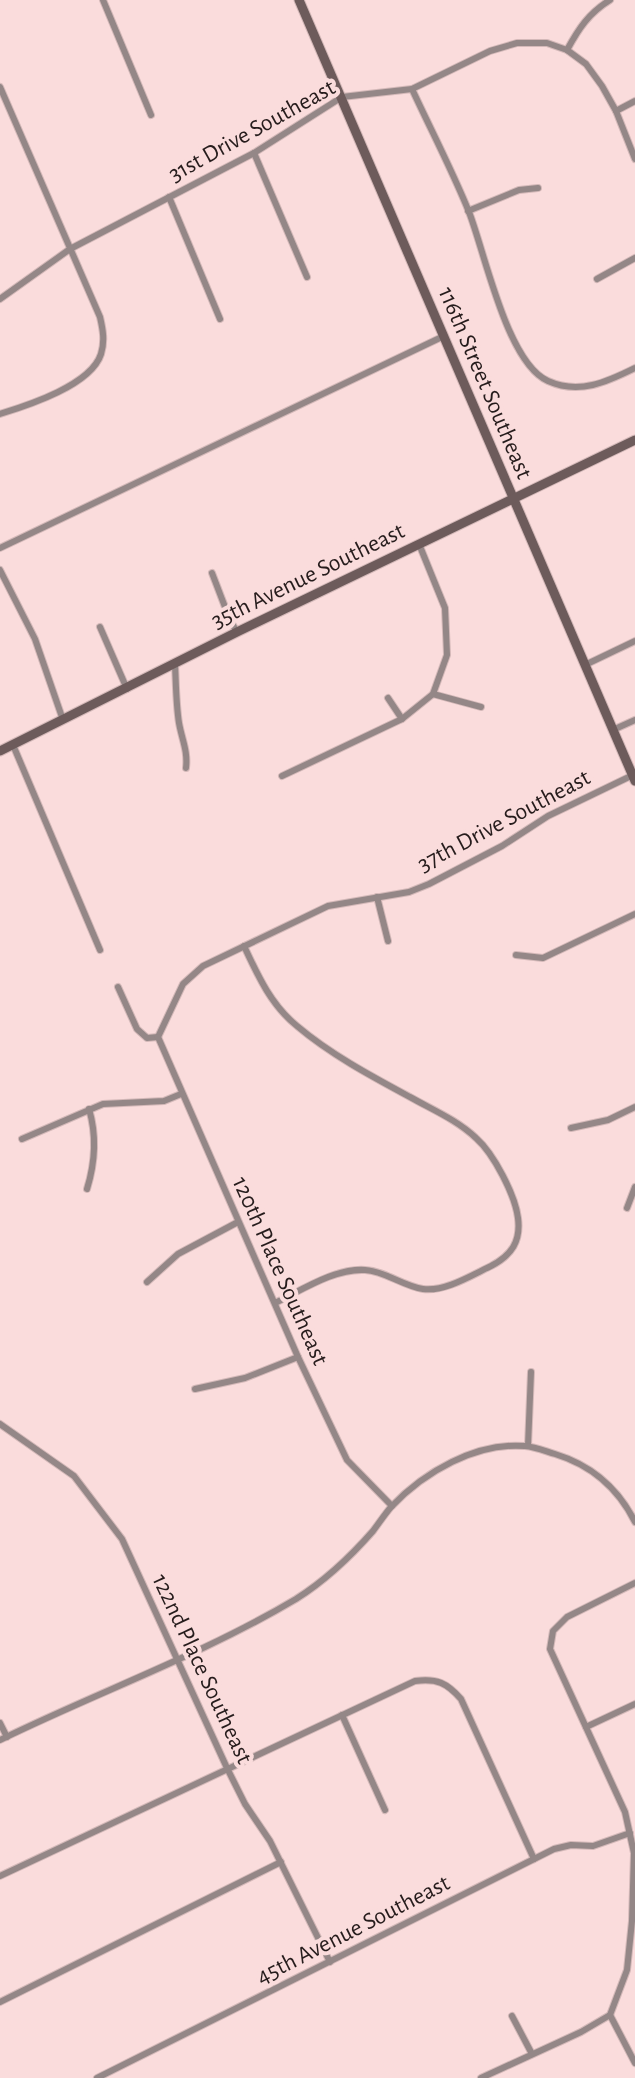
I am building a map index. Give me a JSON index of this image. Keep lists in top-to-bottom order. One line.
{"streets":{"street":["31st Drive Southeast","116th Street Southeast","35th Avenue Southeast","37th Drive Southeast","120th Place Southeast","122nd Place Southeast","45th Avenue Southeast"]},"crossings":[["31st Drive Southeast","116th Street Southeast"],["116th Street Southeast","35th Avenue Southeast"],["116th Street Southeast","37th Drive Southeast"],["37th Drive Southeast","120th Place Southeast"],["122nd Place Southeast","45th Avenue Southeast"]]}
